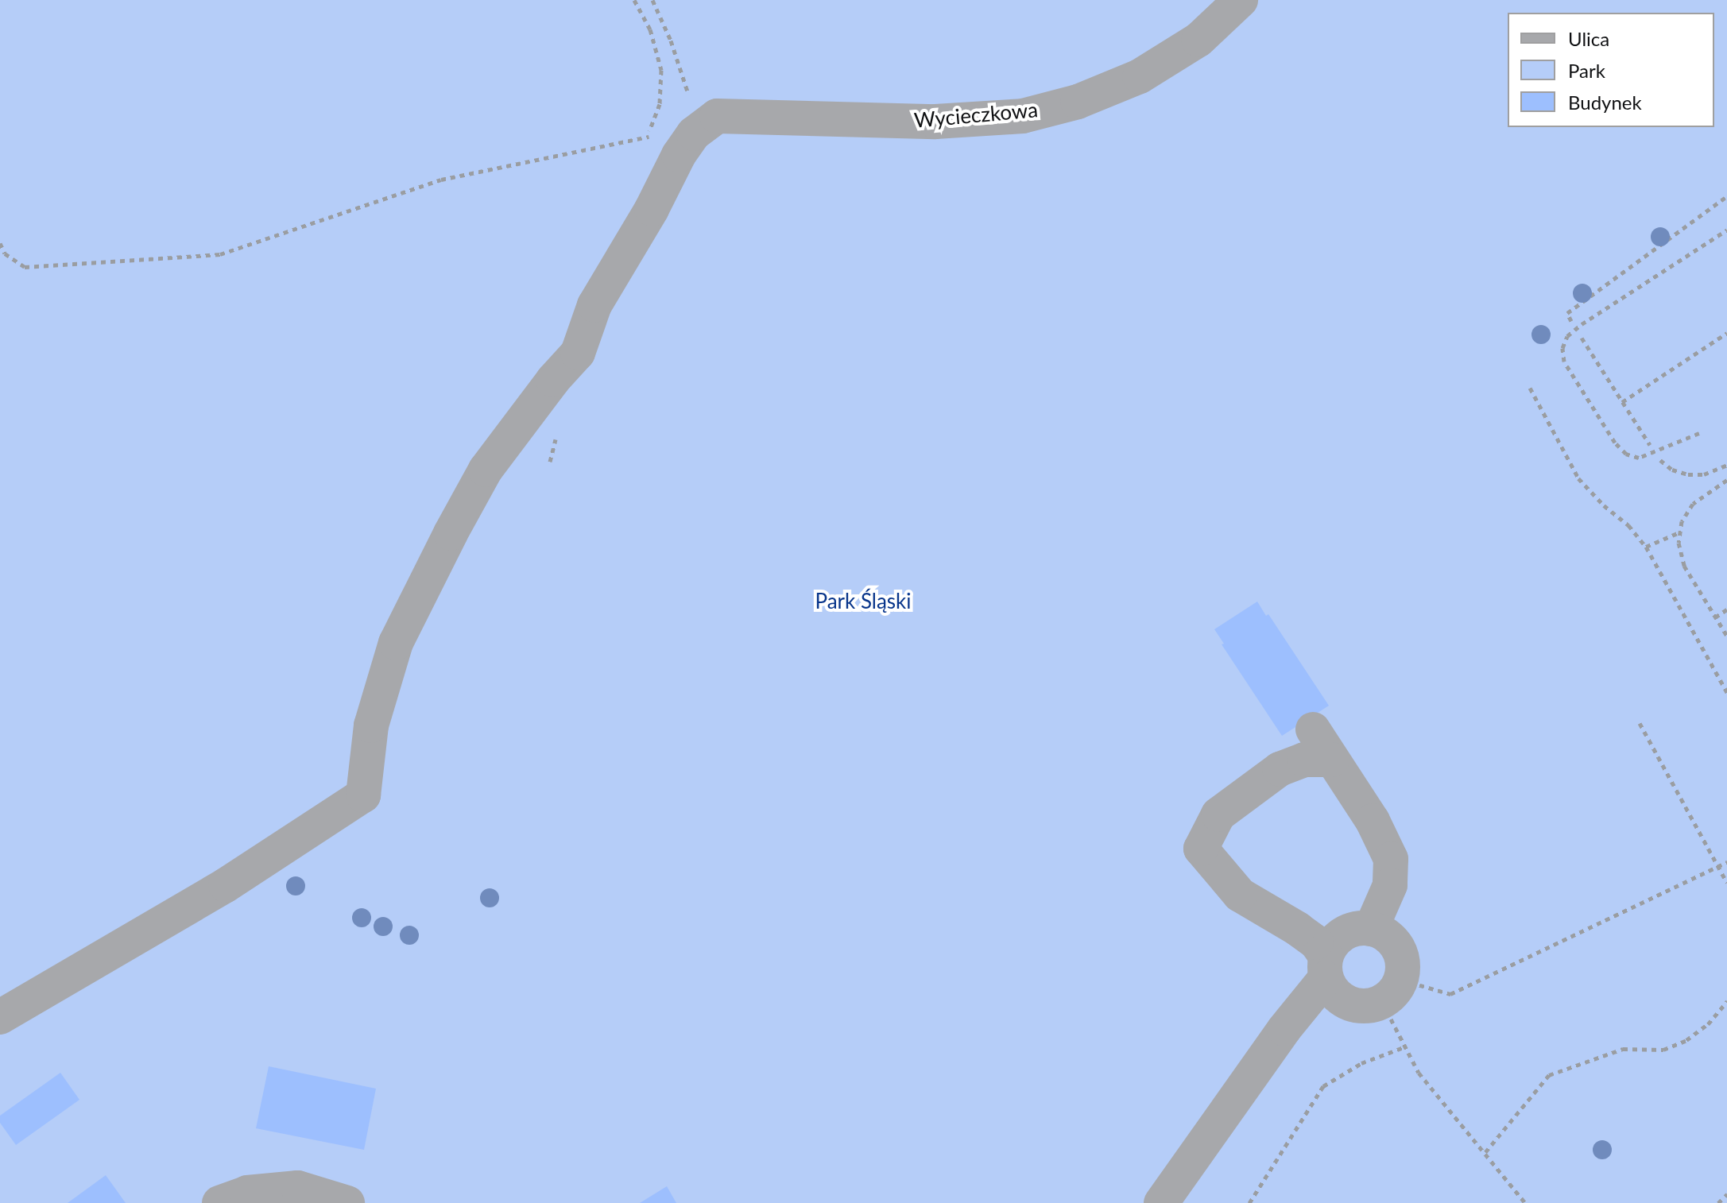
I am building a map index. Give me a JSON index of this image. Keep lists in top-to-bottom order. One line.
{"streets":{"street":["Wycieczkowa"]},"parks":["Park Śląski"],"legend":["Ulica","Park","Budynek"]}
